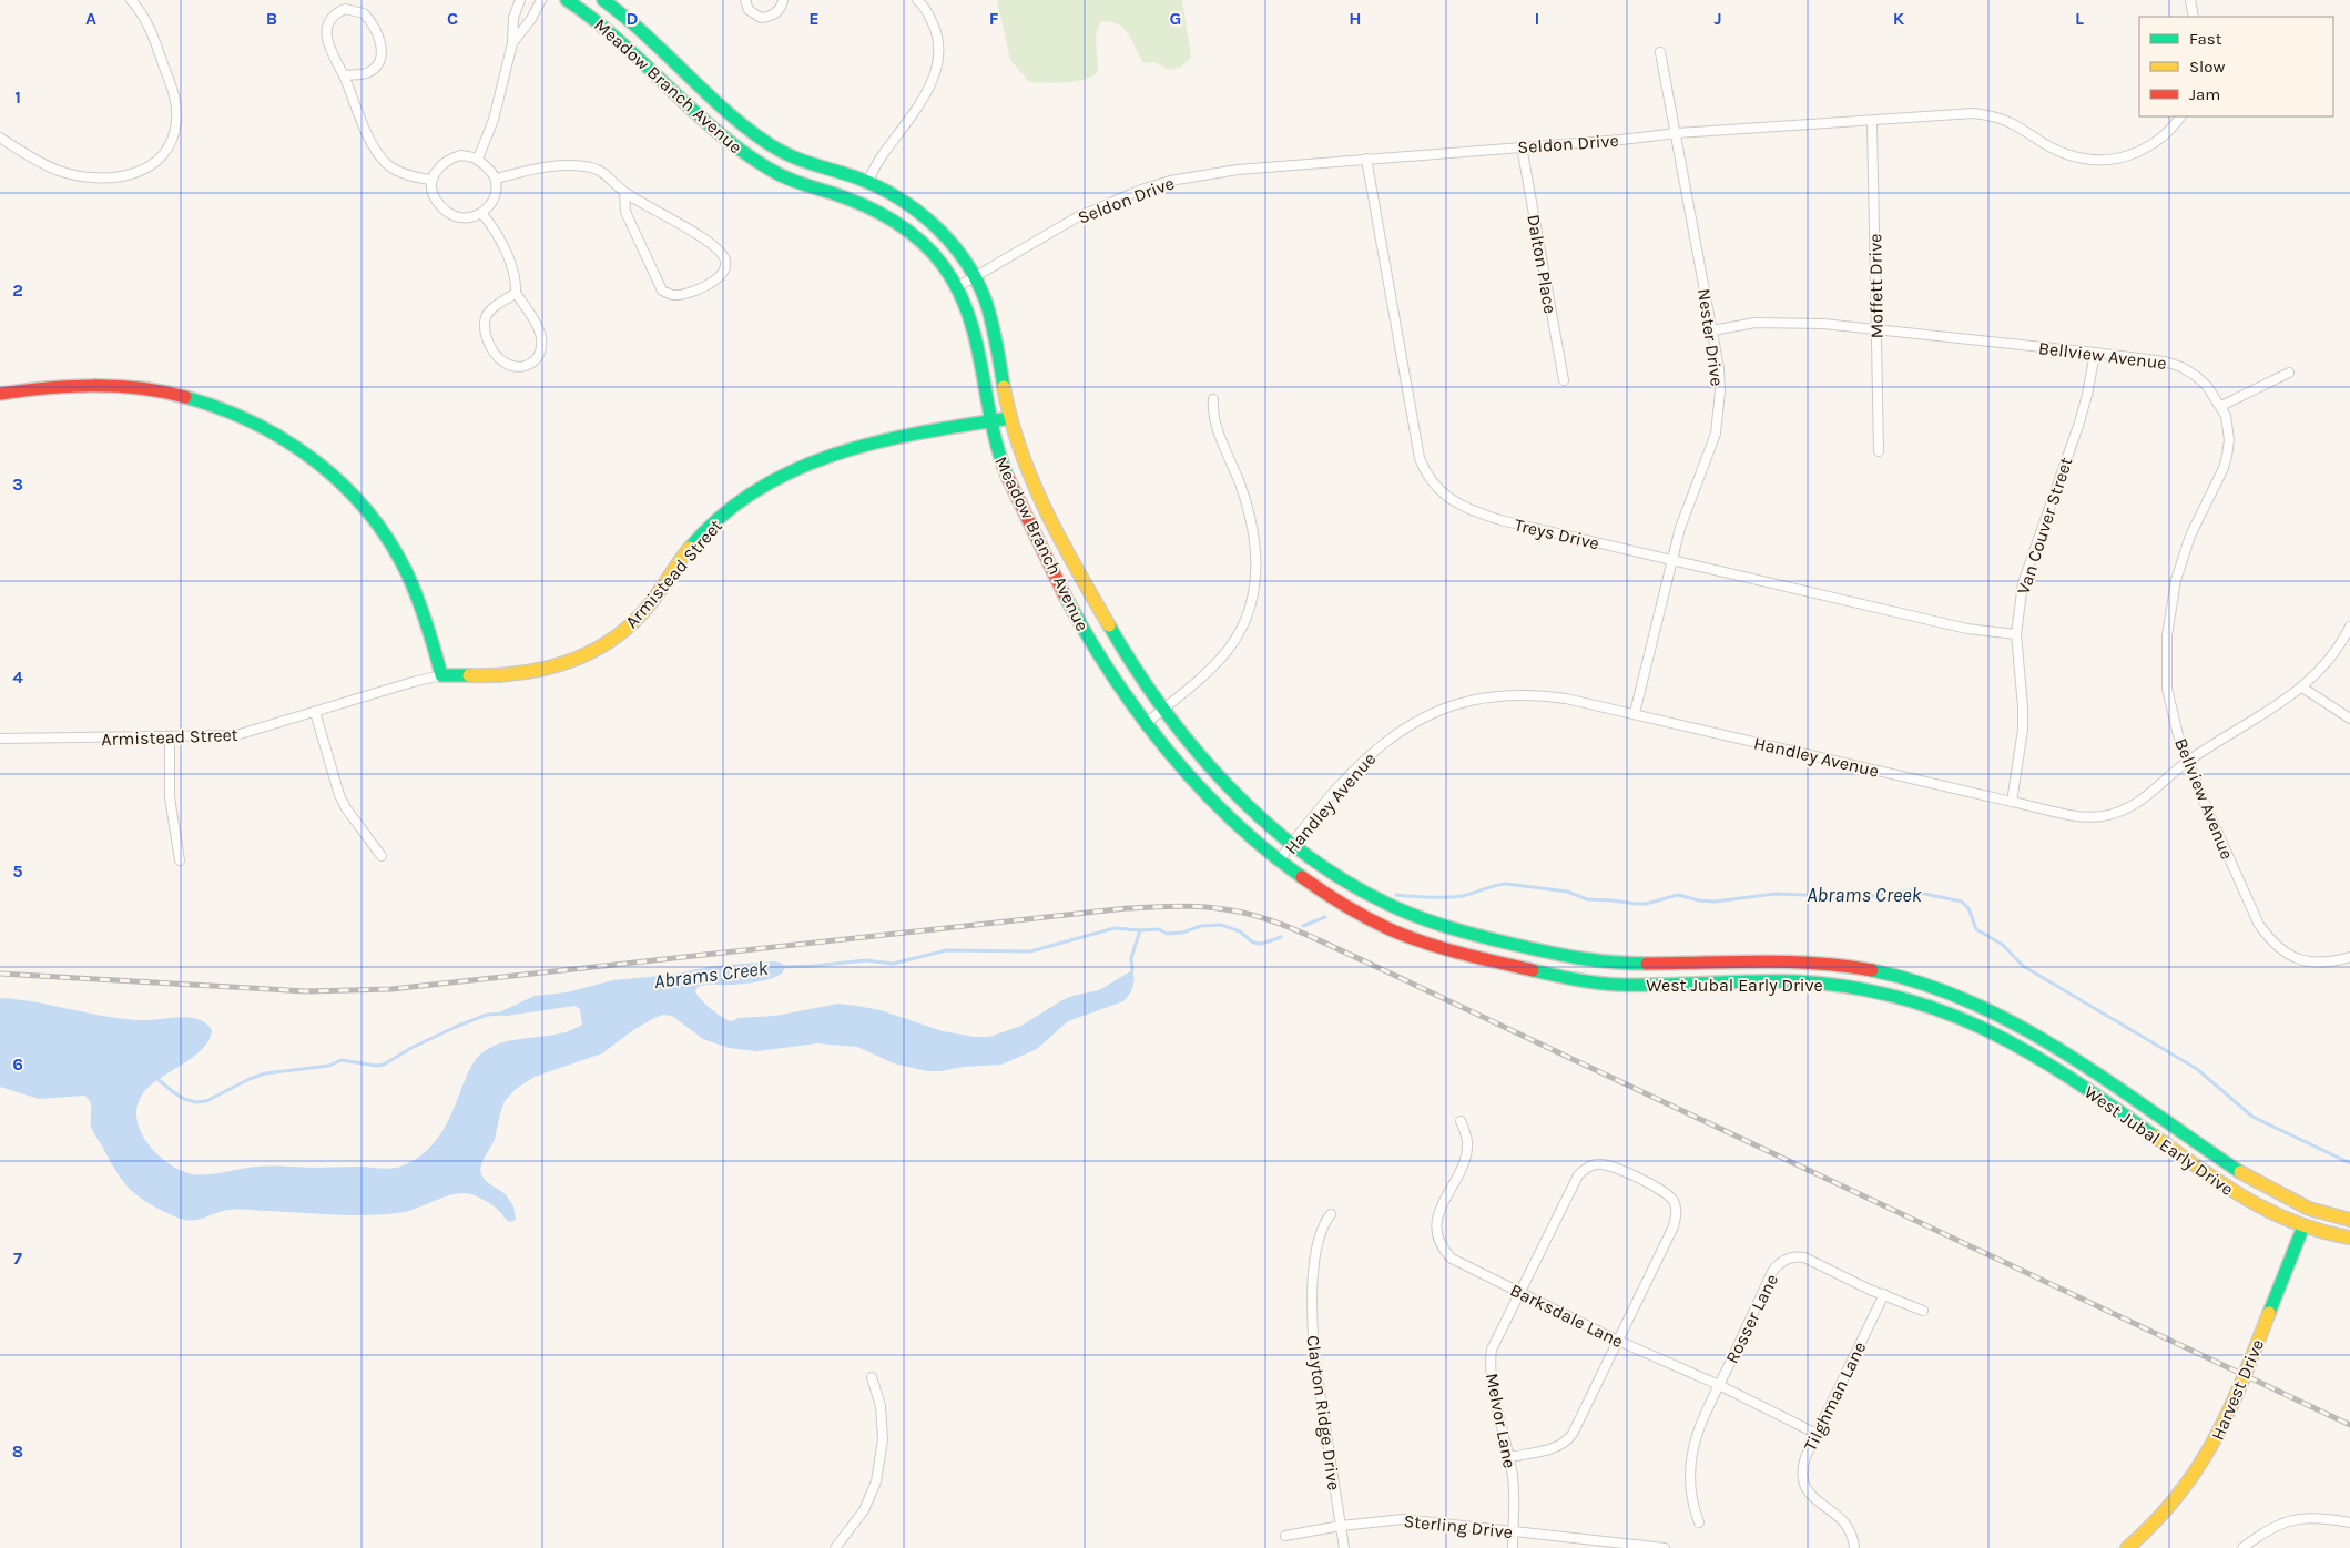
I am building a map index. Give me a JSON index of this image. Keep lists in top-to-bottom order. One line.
{"streets":{"main road":["Meadow Branch Avenue","Armistead Street","West Jubal Early Drive","Harvest Drive"],"street":["Seldon Drive","Dalton Place","Moffett Drive","Nester Drive","Bellview Avenue","Van Couver Street","Treys Drive","Handley Avenue","Barksdale Lane","Rosser Lane","Tilghman Lane","Clayton Ridge Drive","Melvor Lane","Sterling Drive"]},"crossings":[["Meadow Branch Avenue","Seldon Drive"],["Meadow Branch Avenue","Armistead Street"],["Meadow Branch Avenue","Handley Avenue"],["Meadow Branch Avenue","West Jubal Early Drive"],["Seldon Drive","Dalton Place"],["Seldon Drive","Moffett Drive"],["Seldon Drive","Nester Drive"],["Seldon Drive","Treys Drive"],["Moffett Drive","Bellview Avenue"],["Nester Drive","Bellview Avenue"],["Nester Drive","Treys Drive"],["Nester Drive","Handley Avenue"],["Bellview Avenue","Van Couver Street"],["Bellview Avenue","Handley Avenue"],["Van Couver Street","Treys Drive"],["Van Couver Street","Handley Avenue"],["Handley Avenue","West Jubal Early Drive"],["West Jubal Early Drive","Harvest Drive"],["Barksdale Lane","Rosser Lane"],["Barksdale Lane","Tilghman Lane"],["Barksdale Lane","Melvor Lane"],["Rosser Lane","Tilghman Lane"],["Clayton Ridge Drive","Sterling Drive"],["Melvor Lane","Sterling Drive"]],"water":["Abrams Creek"],"legend":["Fast","Slow","Jam"],"grid":{"columns":["A","B","C","D","E","F","G","H","I","J","K","L"],"rows":["1","2","3","4","5","6","7","8"]}}
